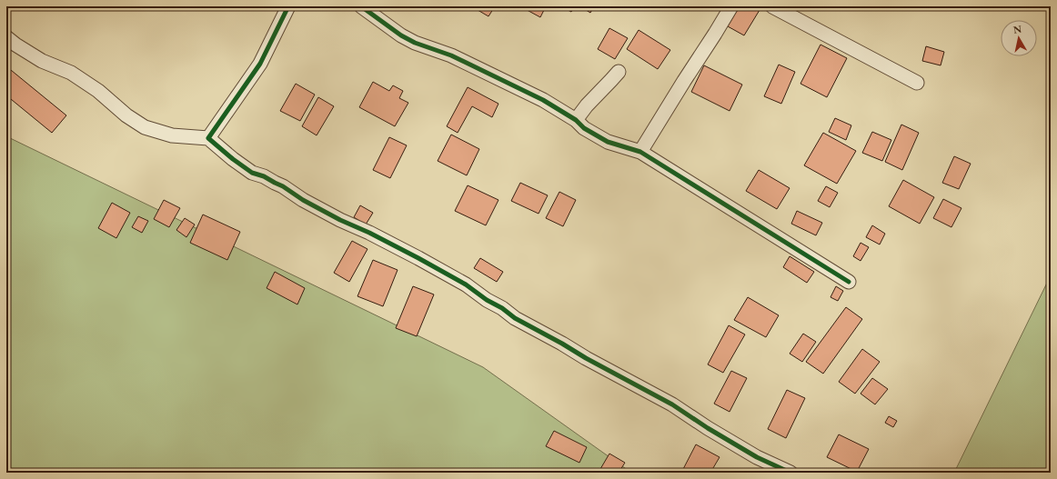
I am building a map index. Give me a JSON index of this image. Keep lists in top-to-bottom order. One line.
{"north":"top"}
